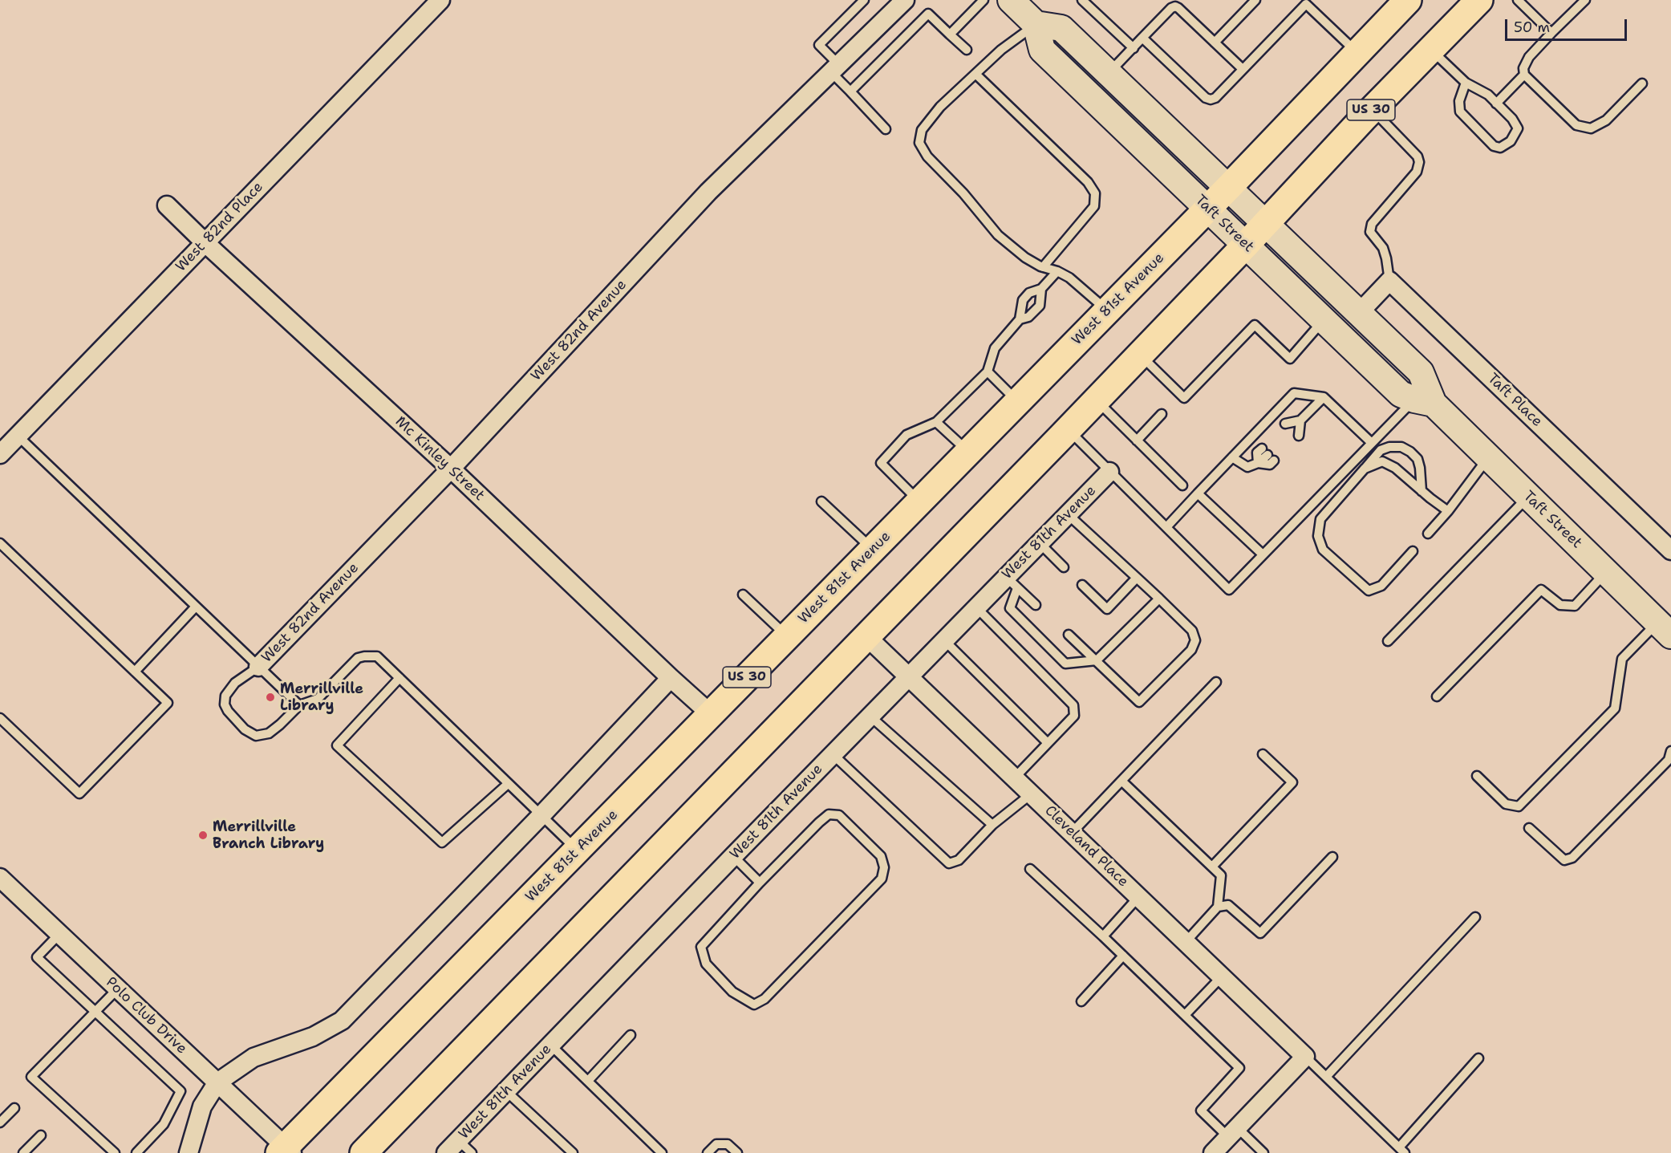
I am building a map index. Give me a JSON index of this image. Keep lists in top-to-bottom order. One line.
{"streets":{"main road":["US 30","Taft Street","West 81st Avenue"],"street":["West 82nd Place","West 82nd Avenue","Taft Place","Mc Kinley Street","West 81th Avenue","Cleveland Place","Polo Club Drive"]},"crossings":[["US 30","Taft Street"],["US 30","Cleveland Place"],["Taft Street","West 81st Avenue"],["West 82nd Place","Mc Kinley Street"],["West 81st Avenue","Mc Kinley Street"],["West 81st Avenue","Polo Club Drive"],["West 82nd Avenue","Mc Kinley Street"],["West 81th Avenue","Cleveland Place"]],"places":["Merrillville Library","Merrillville Branch Library"],"scale_bar":"50 m"}
